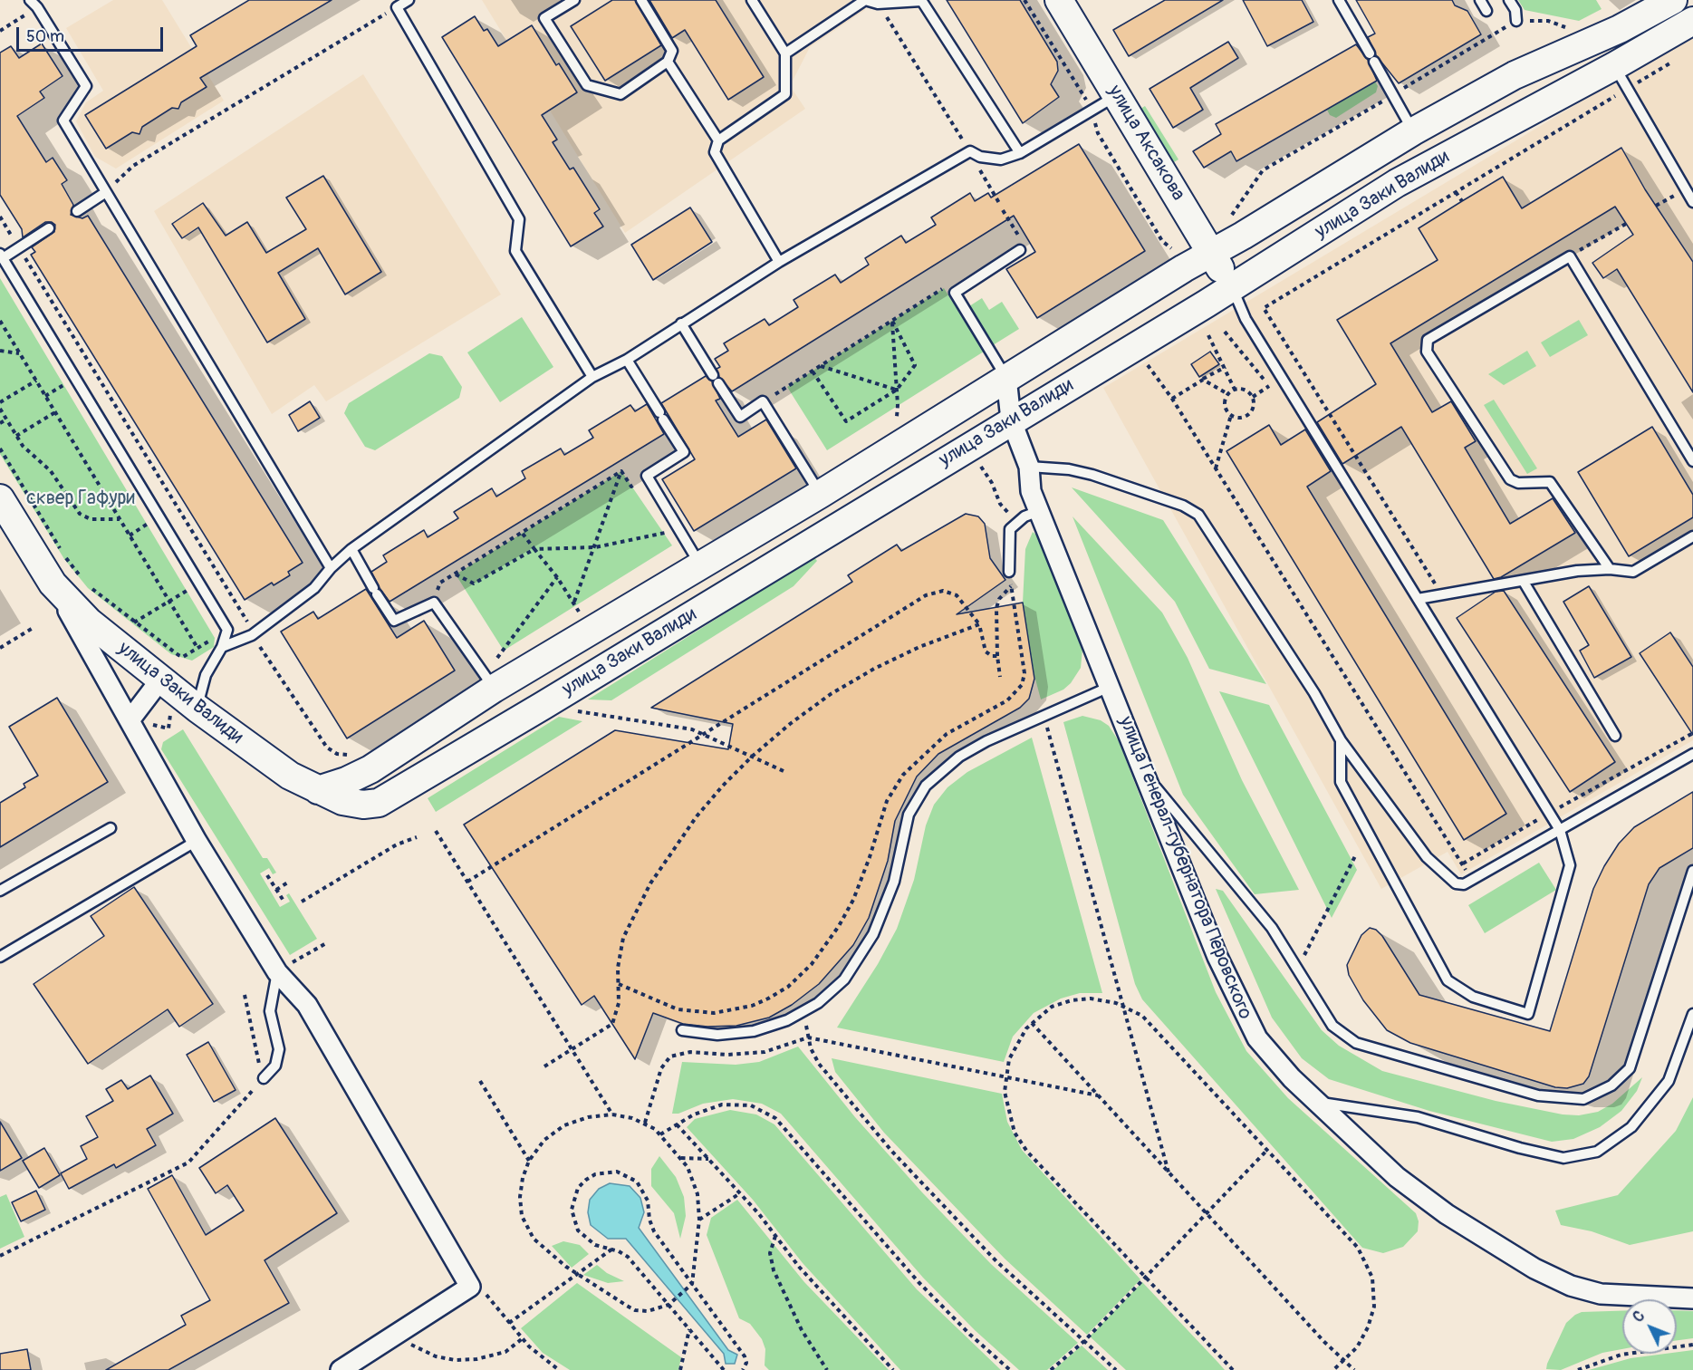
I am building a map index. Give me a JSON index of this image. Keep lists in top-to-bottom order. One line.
{"streets":{"main road":["улица Аксакова","улица Заки Валиди"],"street":["улица Генерал-губернатора Перовского"]},"crossings":[["улица Аксакова","улица Заки Валиди"],["улица Заки Валиди","улица Генерал-губернатора Перовского"]],"parks":["сквер Гафури"],"scale_bar":"50 m","north":"top left"}
